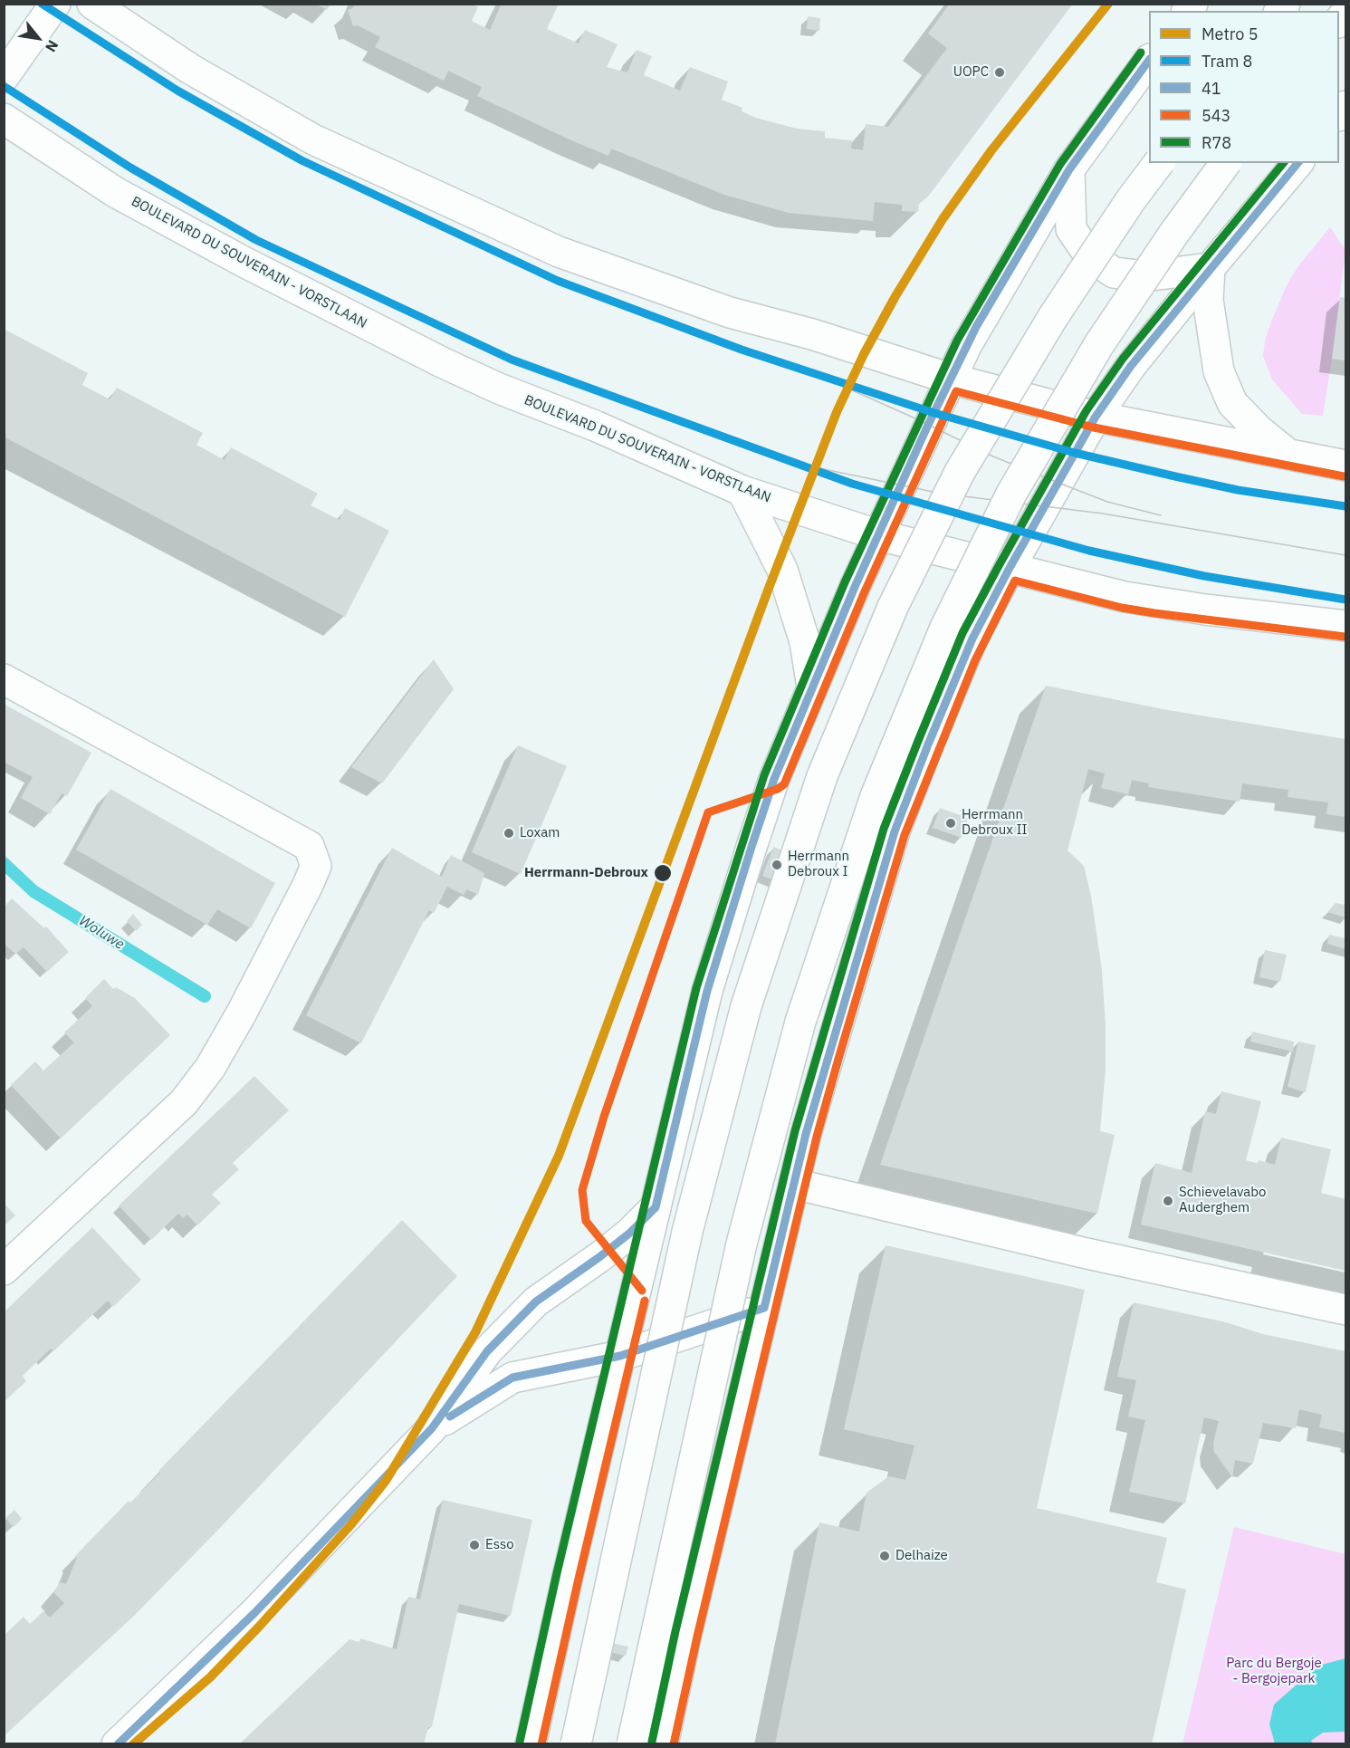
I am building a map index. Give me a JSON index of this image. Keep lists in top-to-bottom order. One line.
{"streets":{"main road":["BOULEVARD DU SOUVERAIN - VORSTLAAN"]},"water":["Woluwe"],"parks":["Parc du Bergoje - Bergojepark"],"places":["UOPC","Herrmann Debroux II","Loxam","Herrmann Debroux I","Herrmann-Debroux","Schievelavabo Auderghem","Esso","Delhaize"],"lines":["metro line 5","tram line 8","transit line R78","transit line 41","transit line 543"],"legend":["Metro 5","Tram 8","41","543","R78"],"north":"bottom right"}
